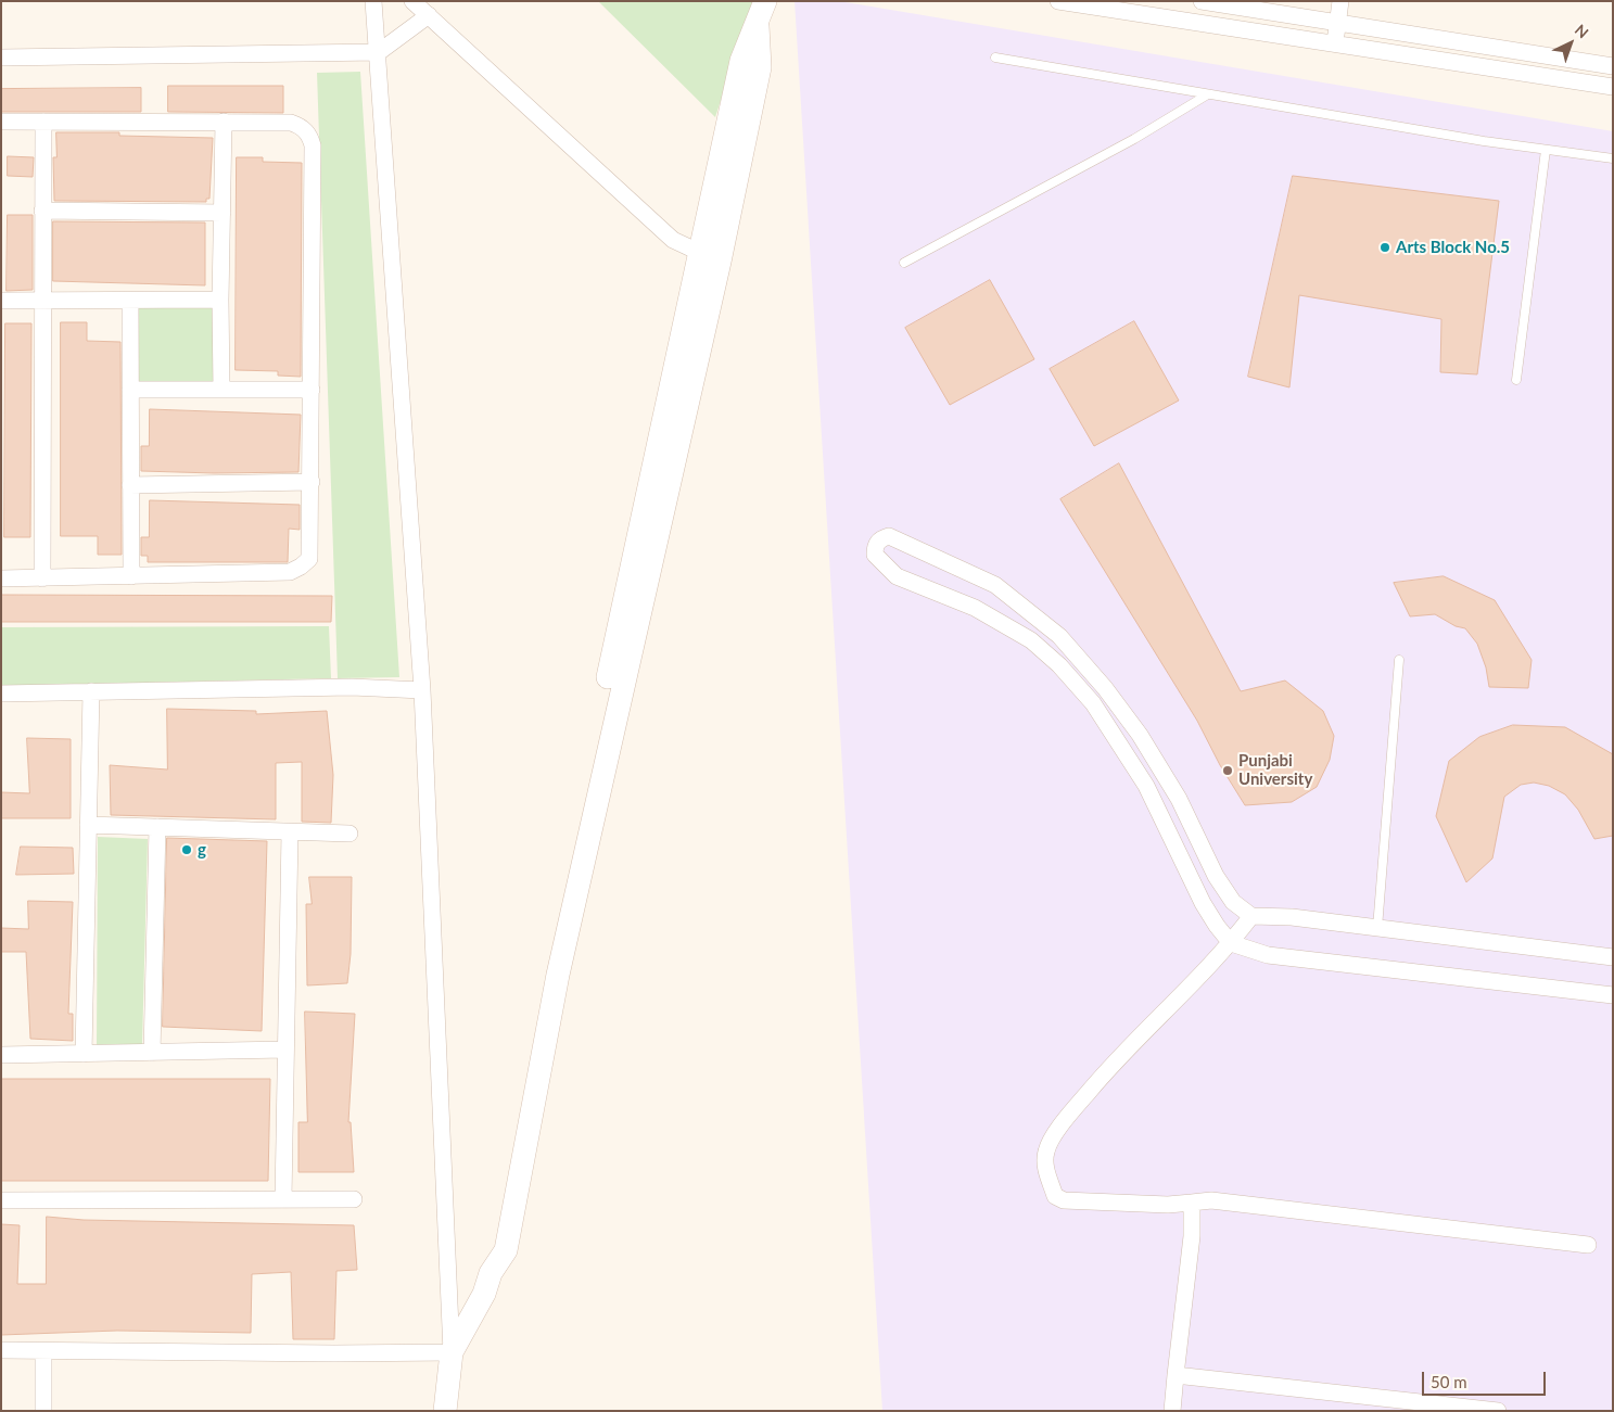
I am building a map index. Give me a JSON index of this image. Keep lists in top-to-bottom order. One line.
{"places":["Arts Block No.5","Punjabi University","g"],"scale_bar":"50 m","north":"top right"}
